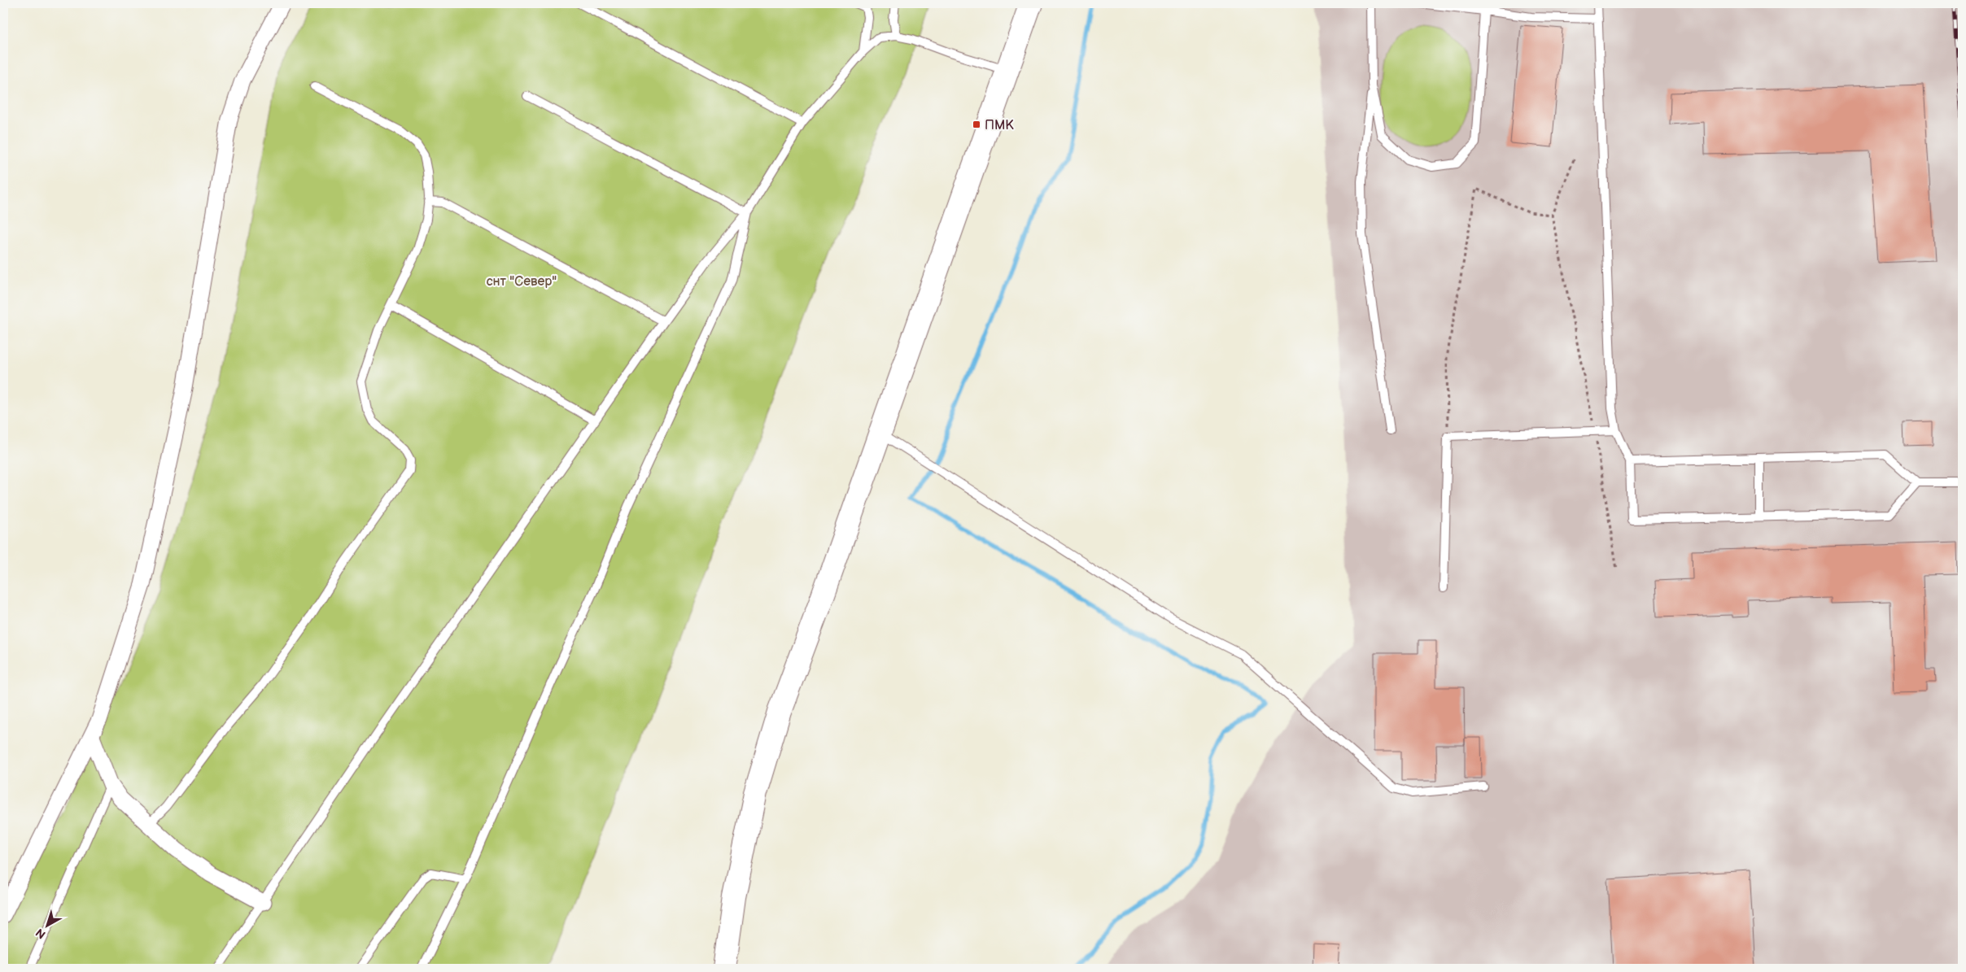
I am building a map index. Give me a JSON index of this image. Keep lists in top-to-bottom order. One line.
{"parks":["снт \"Север\""],"places":{"transit":["ПМК"]},"north":"bottom left"}
